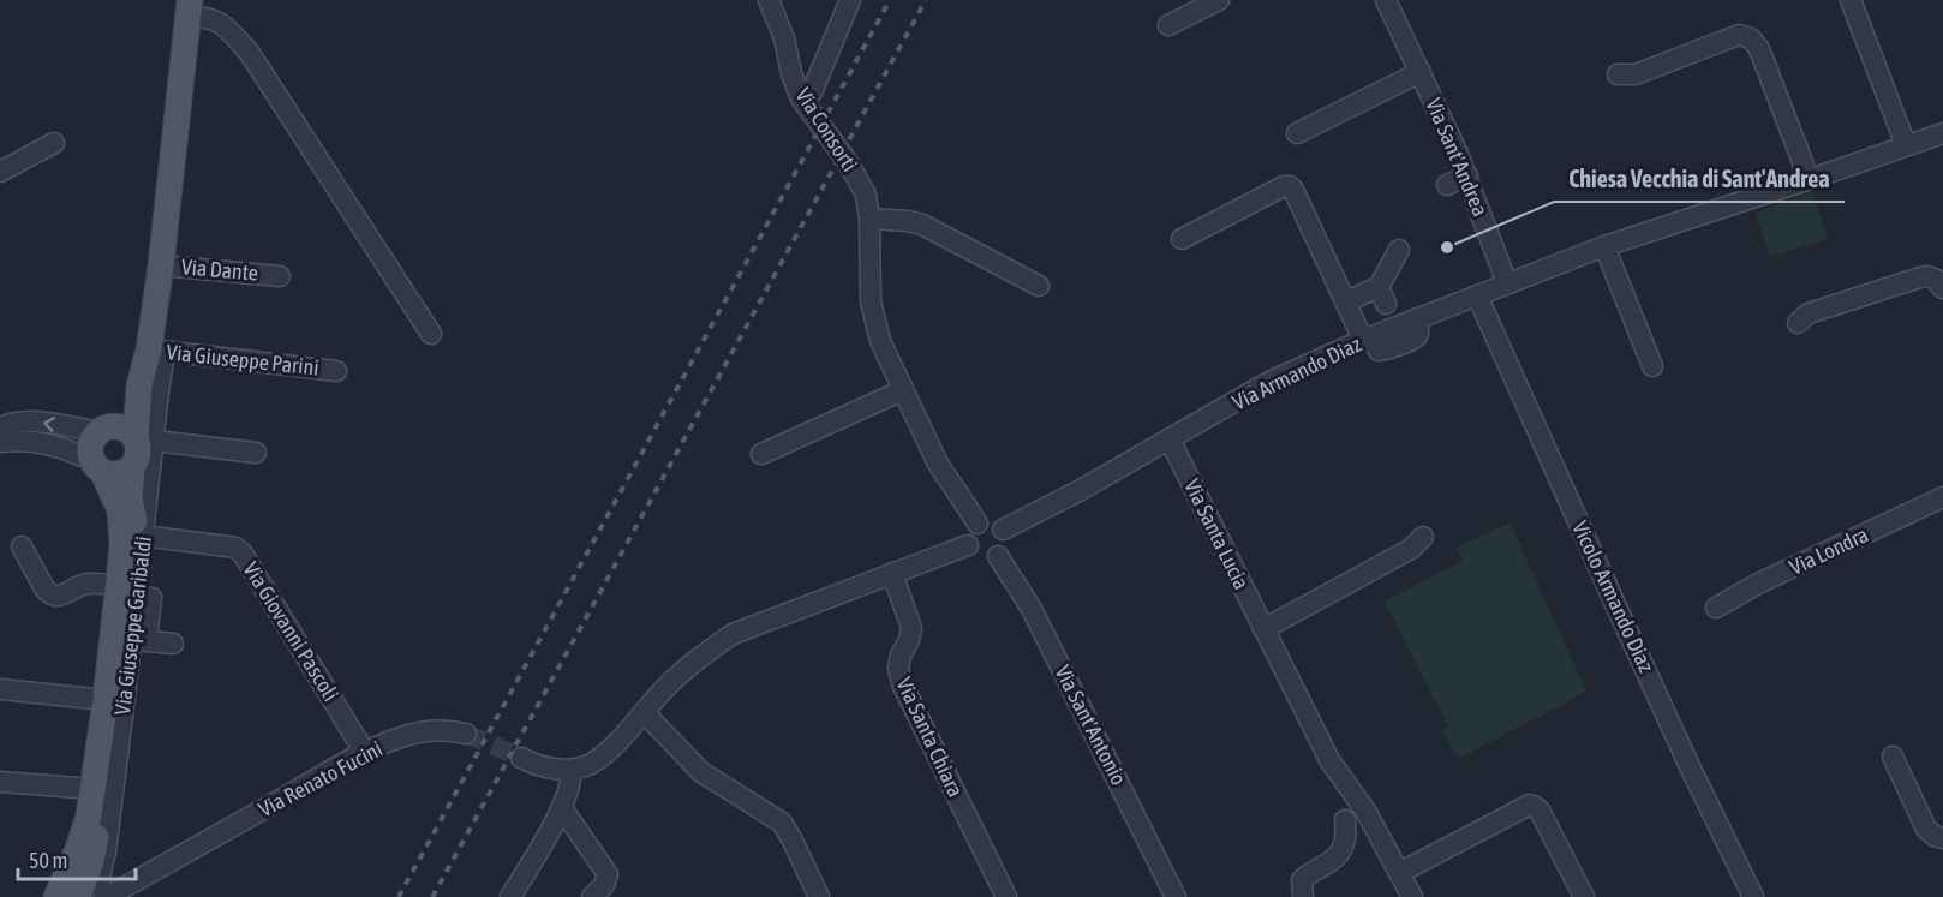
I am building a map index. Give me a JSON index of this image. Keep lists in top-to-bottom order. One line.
{"streets":{"main road":["Via Giuseppe Garibaldi"],"street":["Via Consorti","Via Sant'Andrea","Via Dante","Via Giuseppe Parini","Via Armando Diaz","Via Santa Lucia","Via Londra","Vicolo Armando Diaz","Via Giovanni Pascoli","Via Sant'Antonio","Via Santa Chiara","Via Renato Fucini"]},"crossings":[["Via Consorti","Via Armando Diaz"],["Via Consorti","Via Sant'Antonio"],["Via Sant'Andrea","Via Armando Diaz"],["Via Dante","Via Giuseppe Garibaldi"],["Via Giuseppe Parini","Via Giuseppe Garibaldi"],["Via Armando Diaz","Via Santa Lucia"],["Via Armando Diaz","Vicolo Armando Diaz"],["Via Armando Diaz","Via Sant'Antonio"],["Via Giuseppe Garibaldi","Via Giovanni Pascoli"],["Via Giuseppe Garibaldi","Via Renato Fucini"],["Via Giovanni Pascoli","Via Renato Fucini"]],"places":["Chiesa Vecchia di Sant'Andrea"],"scale_bar":"50 m"}
